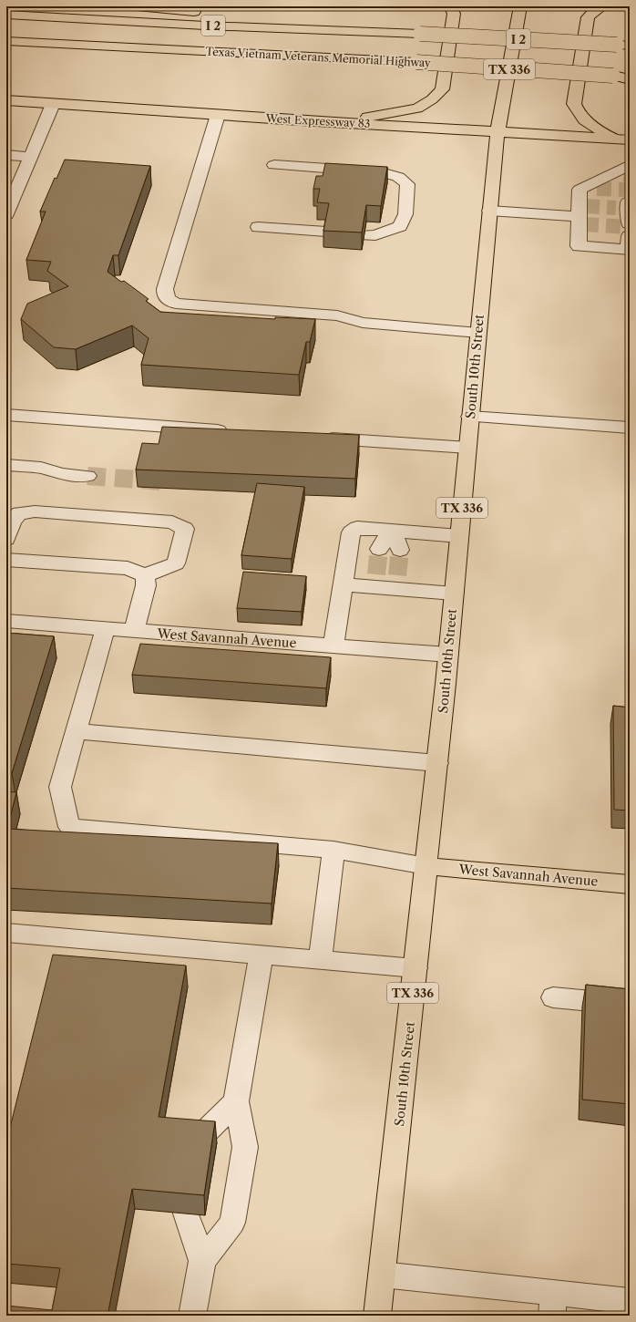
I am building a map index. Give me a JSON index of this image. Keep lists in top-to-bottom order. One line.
{"streets":{"main road":["I 2","Texas Vietnam Veterans Memorial Highway","TX 336","West Expressway 83","South 10th Street","West Savannah Avenue"]},"crossings":[["West Expressway 83","South 10th Street"],["South 10th Street","West Savannah Avenue"]]}
